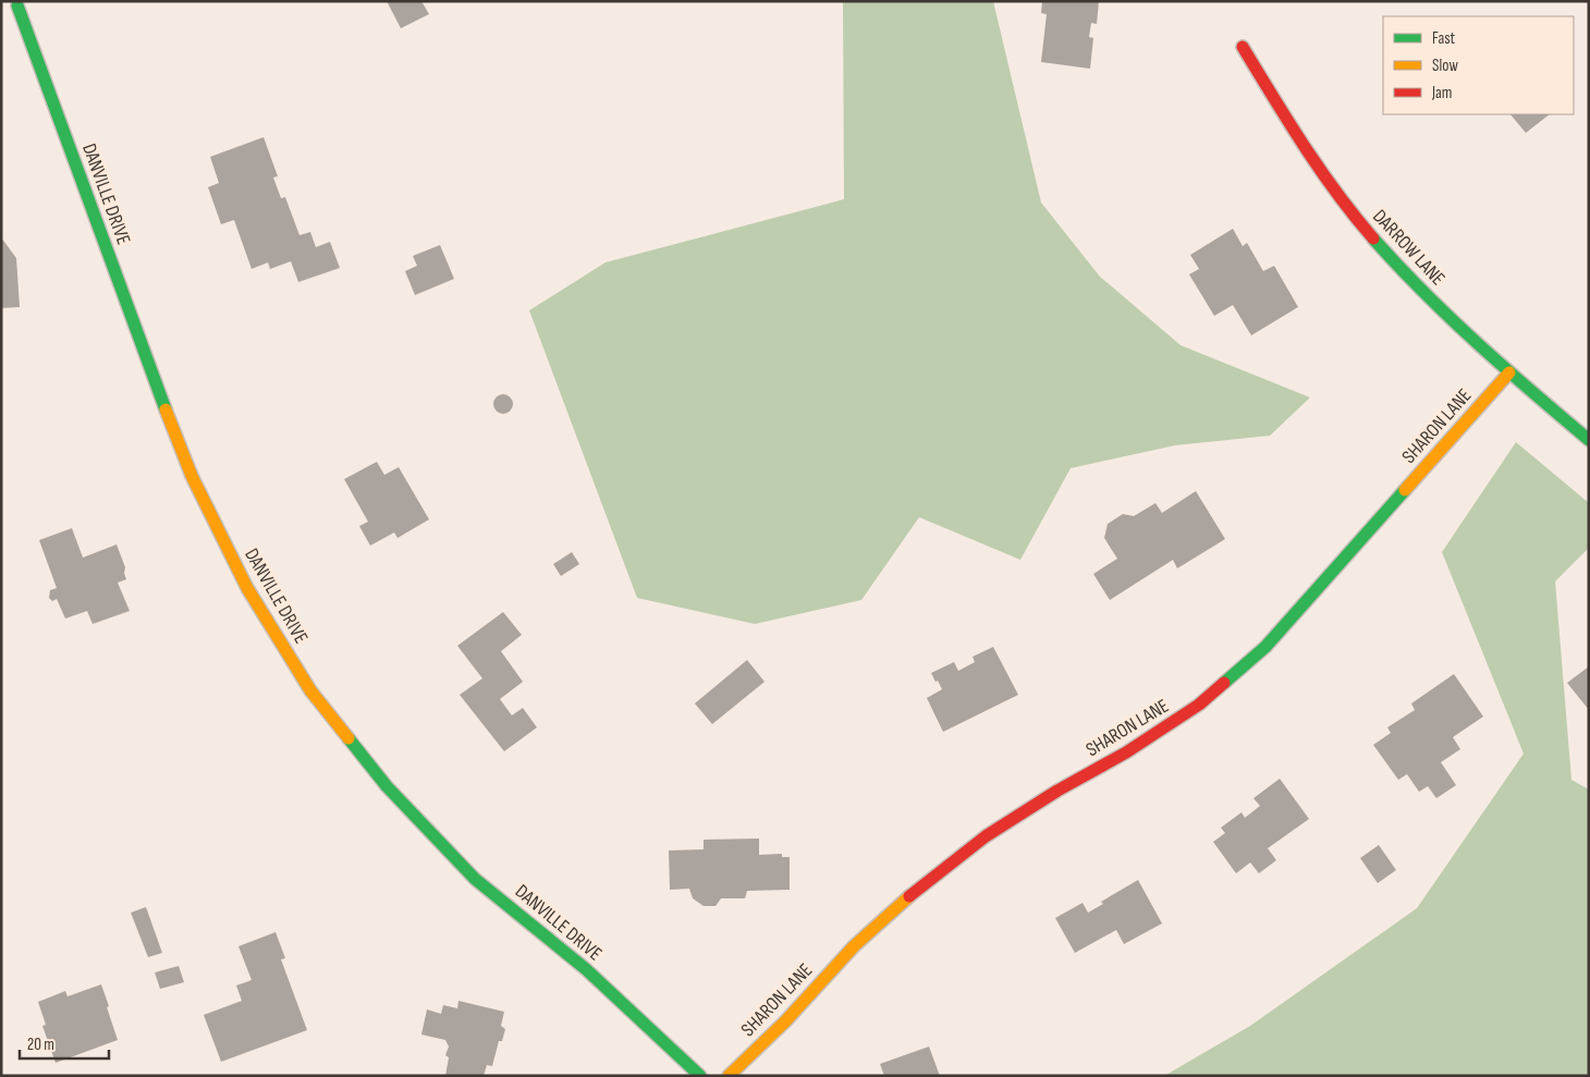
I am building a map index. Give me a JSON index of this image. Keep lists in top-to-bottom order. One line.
{"streets":{"street":["DANVILLE DRIVE","DARROW LANE","SHARON LANE"]},"crossings":[["DARROW LANE","SHARON LANE"]],"legend":["Fast","Slow","Jam"],"scale_bar":"20 m"}
